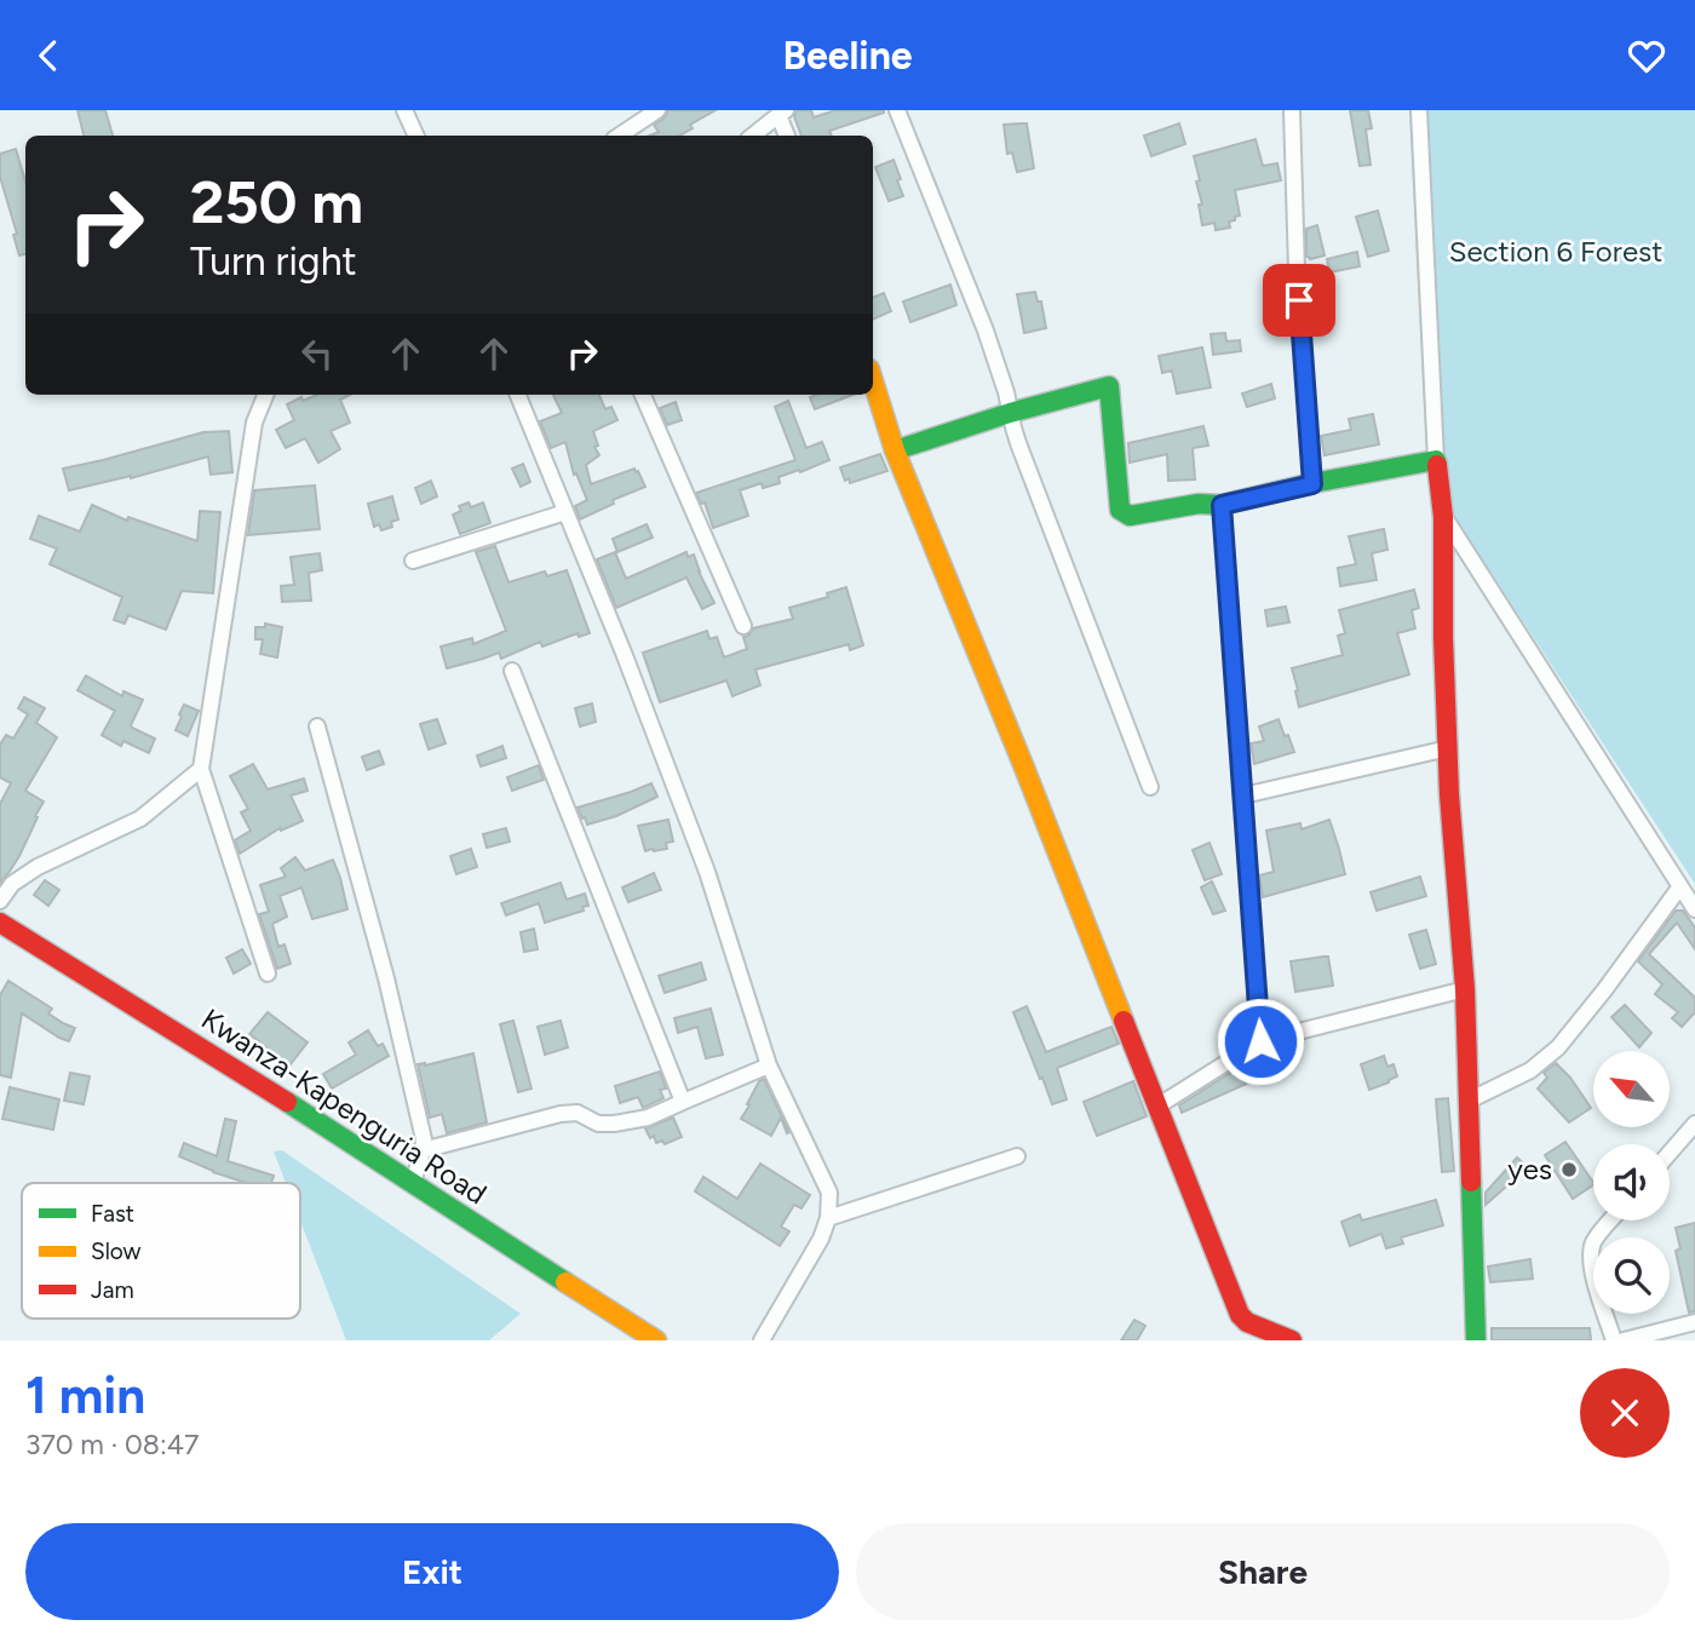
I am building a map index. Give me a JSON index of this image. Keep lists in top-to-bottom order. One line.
{"streets":{"street":["Kwanza-Kapenguria Road"]},"parks":["Section 6 Forest"],"places":["yes"],"legend":["Fast","Slow","Jam"],"north":"top left","page":{"header":"Beeline","turn":["250 m","Turn right"],"heading":["1 min","370 m · 08:47"],"buttons":["Exit","Share"]}}
